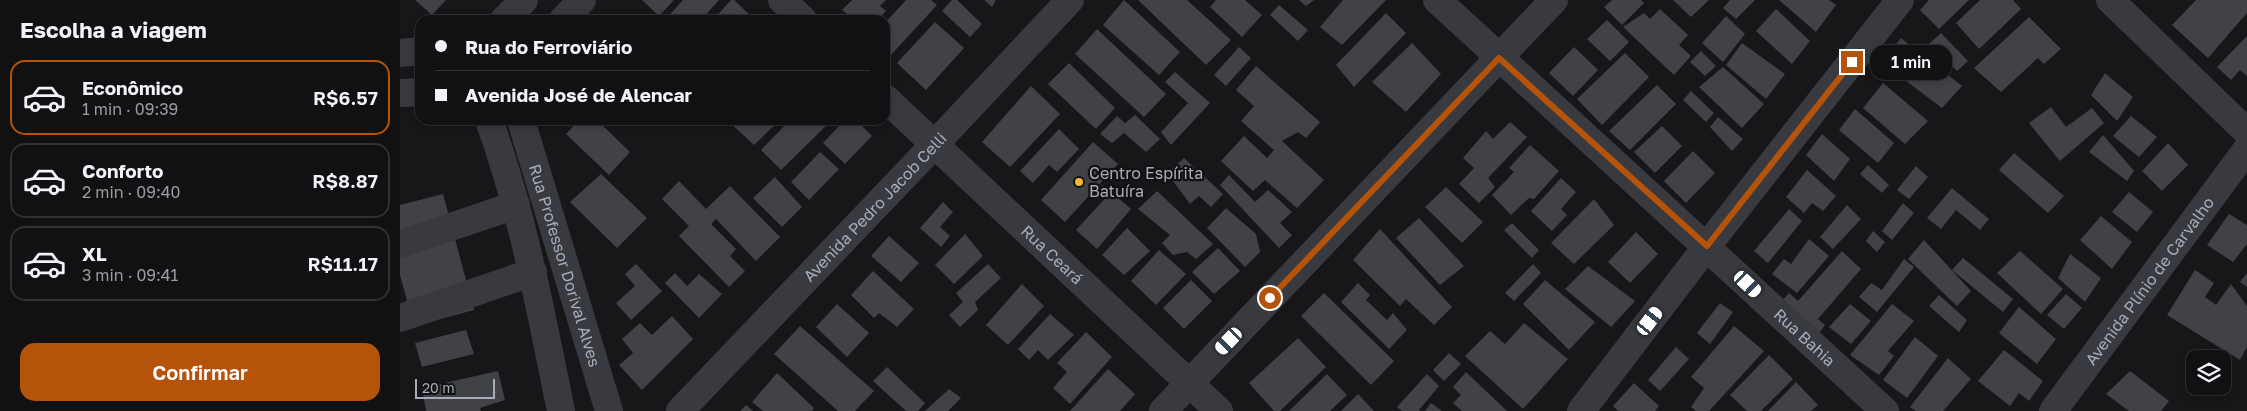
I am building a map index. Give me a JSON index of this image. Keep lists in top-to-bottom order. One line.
{"streets":{"street":["Avenida Pedro Jacob Celli","Rua Ceará","Rua Professor Dorival Alves","Avenida Plínio de Carvalho","Rua Bahia"]},"crossings":[["Avenida Pedro Jacob Celli","Rua Ceará"]],"places":["Centro Espírita Batuíra"],"scale_bar":"20 m","page":{"heading":"Escolha a viagem","banner":["Rua do Ferroviário","Avenida José de Alencar"],"bubble":"1 min","list":[{"name":"Econômico","note":"1 min · 09:39","value":"R$6.57"},{"name":"Conforto","note":"2 min · 09:40","value":"R$8.87"},{"name":"XL","note":"3 min · 09:41","value":"R$11.17"}],"buttons":"Confirmar","scale":"20 m"}}
